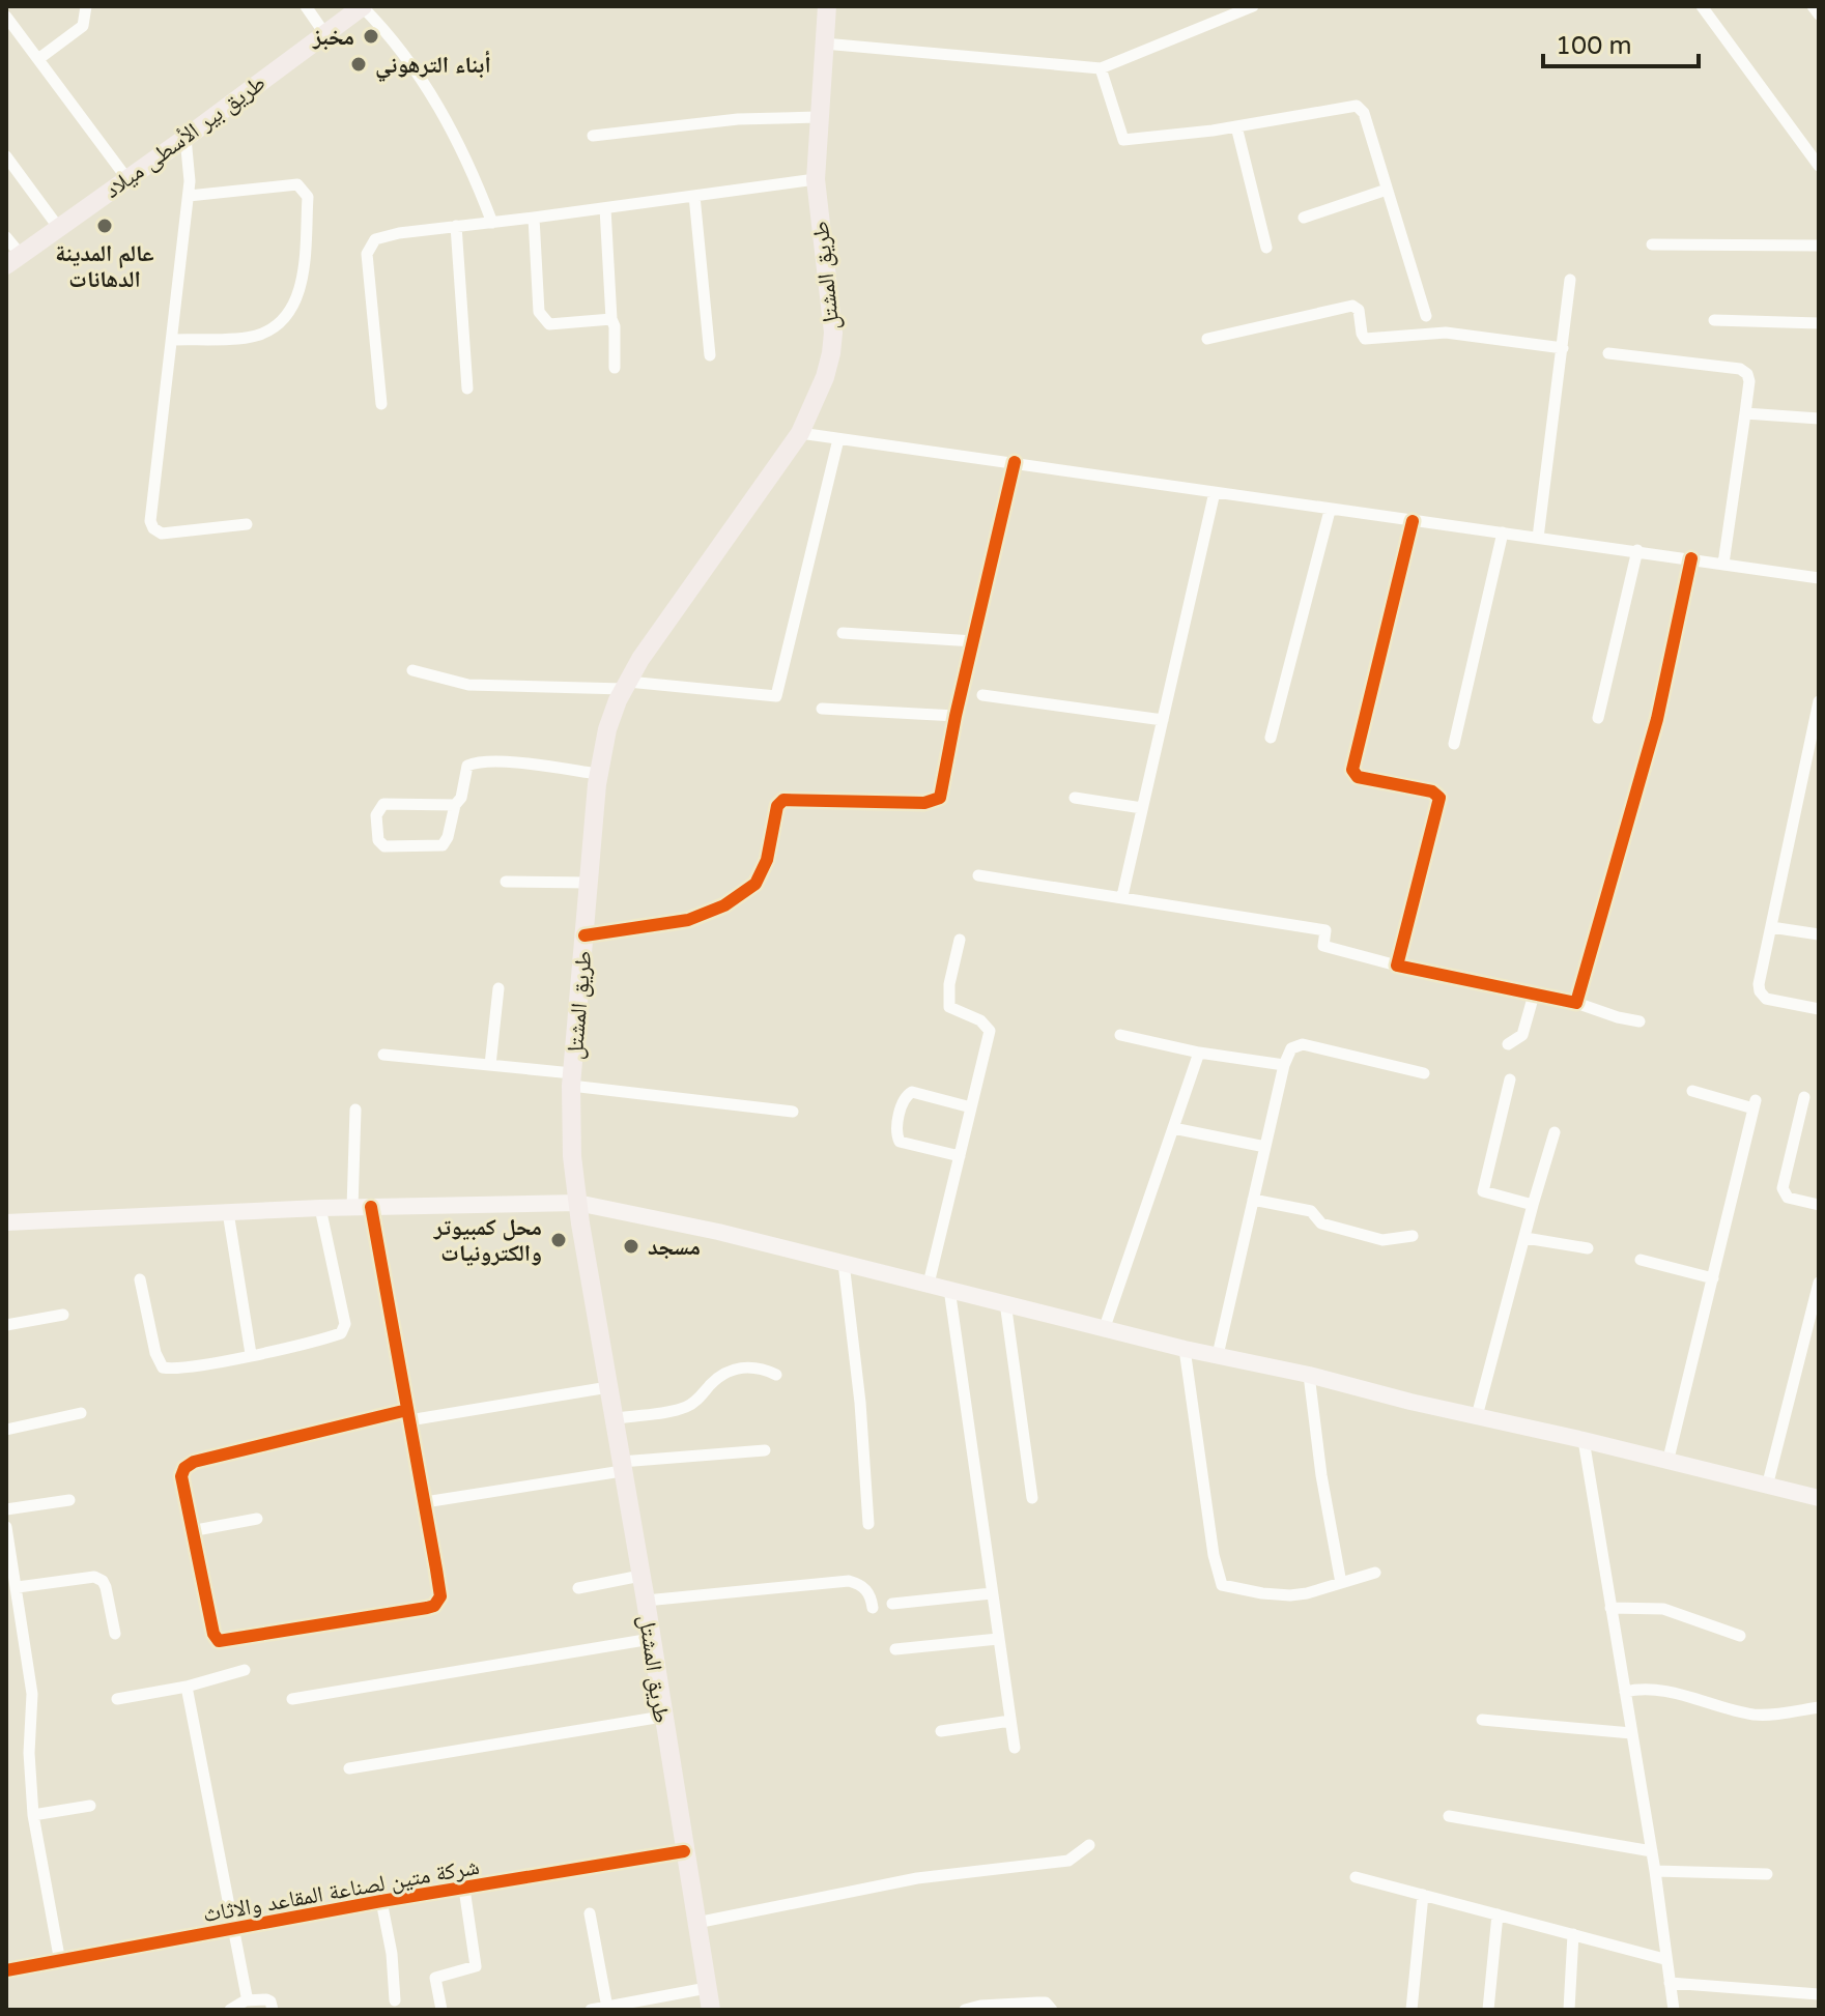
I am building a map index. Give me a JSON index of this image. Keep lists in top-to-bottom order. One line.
{"streets":{"main road":["طريق بير الأسطى ميلاد","طريق المشتل"],"street":["شركة متين لصناعة المقاعد والاثاث"]},"crossings":[["طريق المشتل","شركة متين لصناعة المقاعد والاثاث"]],"places":["مخبز","أبناء الترهوني","عالم المدينة الدهانات","محل كمبيوتر والكترونيات","مسجد"],"scale_bar":"100 m"}
